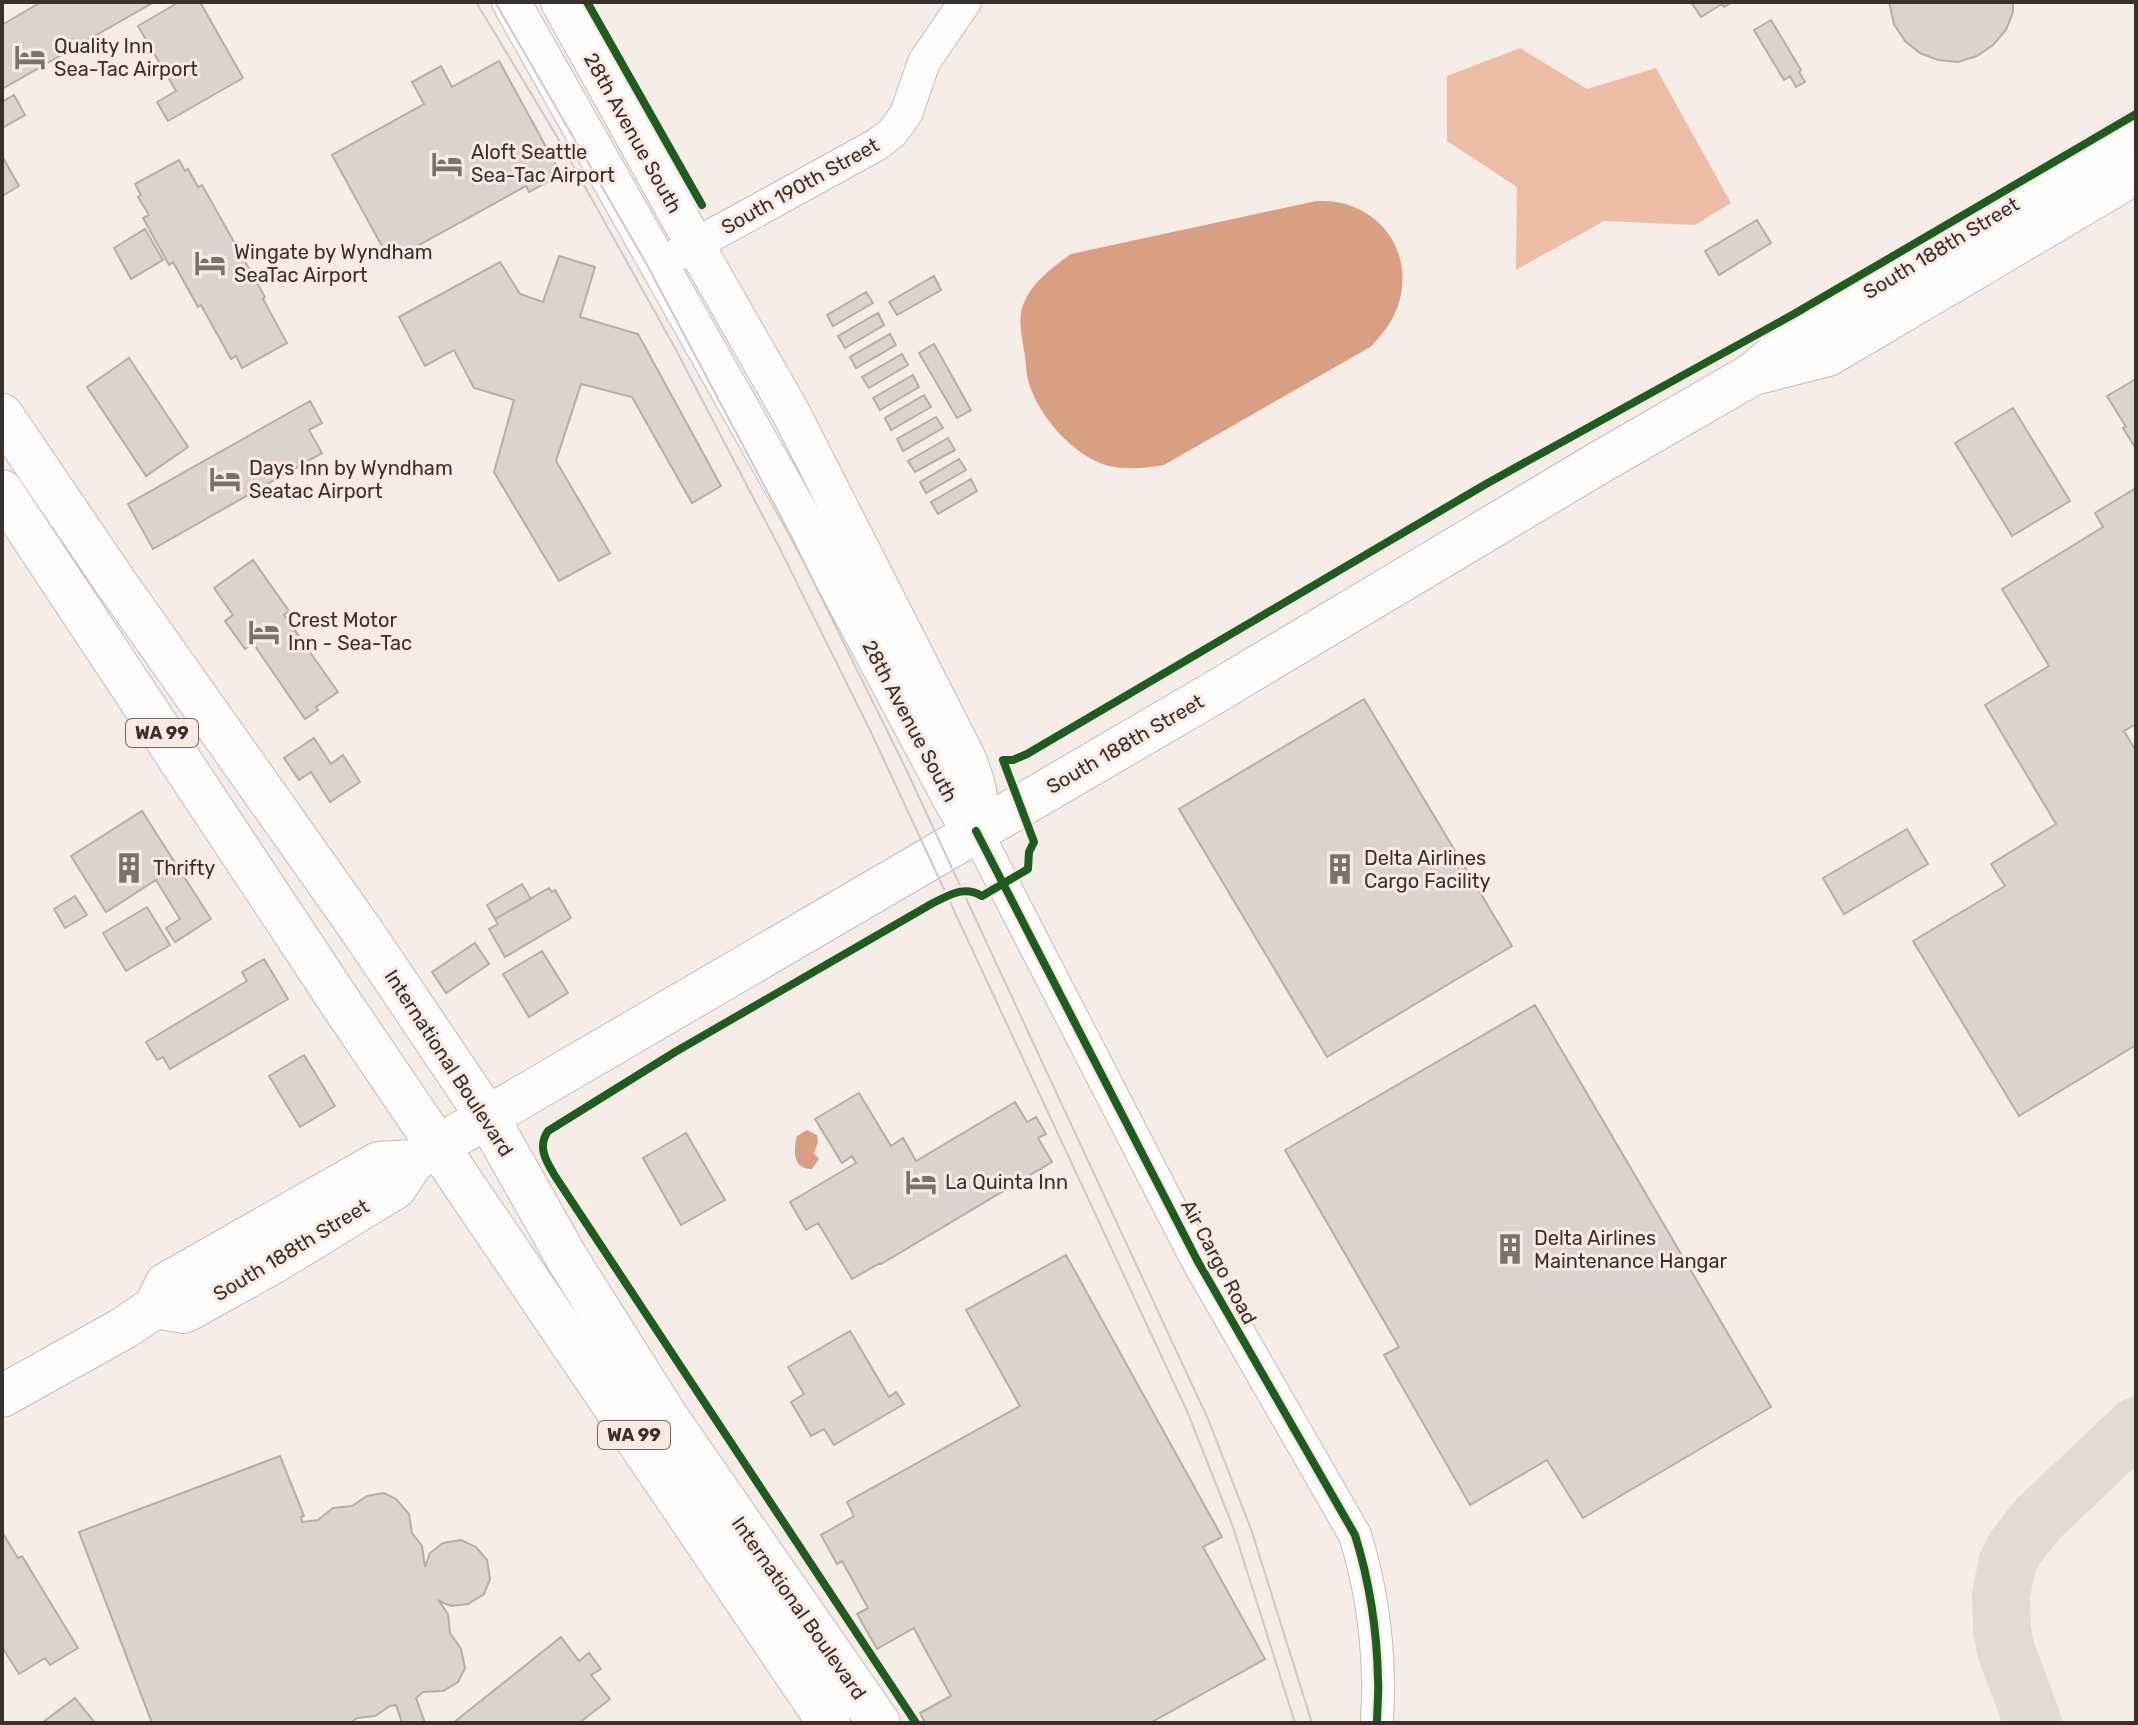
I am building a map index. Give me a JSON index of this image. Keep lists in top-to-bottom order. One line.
{"streets":{"main road":["28th Avenue South","South 188th Street","WA 99","International Boulevard"],"street":["South 190th Street","Air Cargo Road"]},"crossings":[["28th Avenue South","South 190th Street"],["28th Avenue South","South 188th Street"],["28th Avenue South","Air Cargo Road"],["South 188th Street","International Boulevard"],["South 188th Street","Air Cargo Road"]],"places":{"hotel":["Quality Inn Sea-Tac Airport","Aloft Seattle Sea-Tac Airport","Wingate by Wyndham SeaTac Airport","Days Inn by Wyndham Seatac Airport","Crest Motor Inn - Sea-Tac","La Quinta Inn"],"building":["Thrifty","Delta Airlines Cargo Facility","Delta Airlines Maintenance Hangar"]}}
